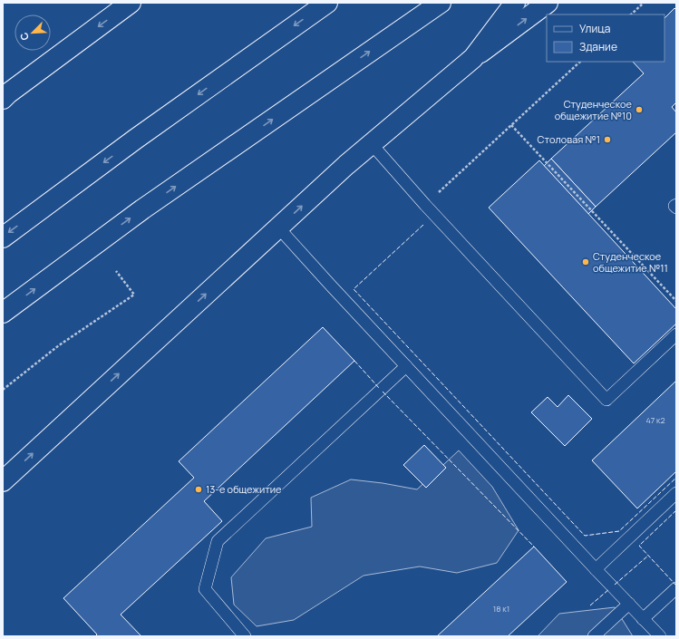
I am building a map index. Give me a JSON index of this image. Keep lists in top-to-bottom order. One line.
{"places":["Студенческое общежитие №10","Столовая №1","Студенческое общежитие №11","13-е общежитие"],"house_numbers":["47 к2","18 к1"],"legend":["Улица","Здание"],"north":"bottom left"}
